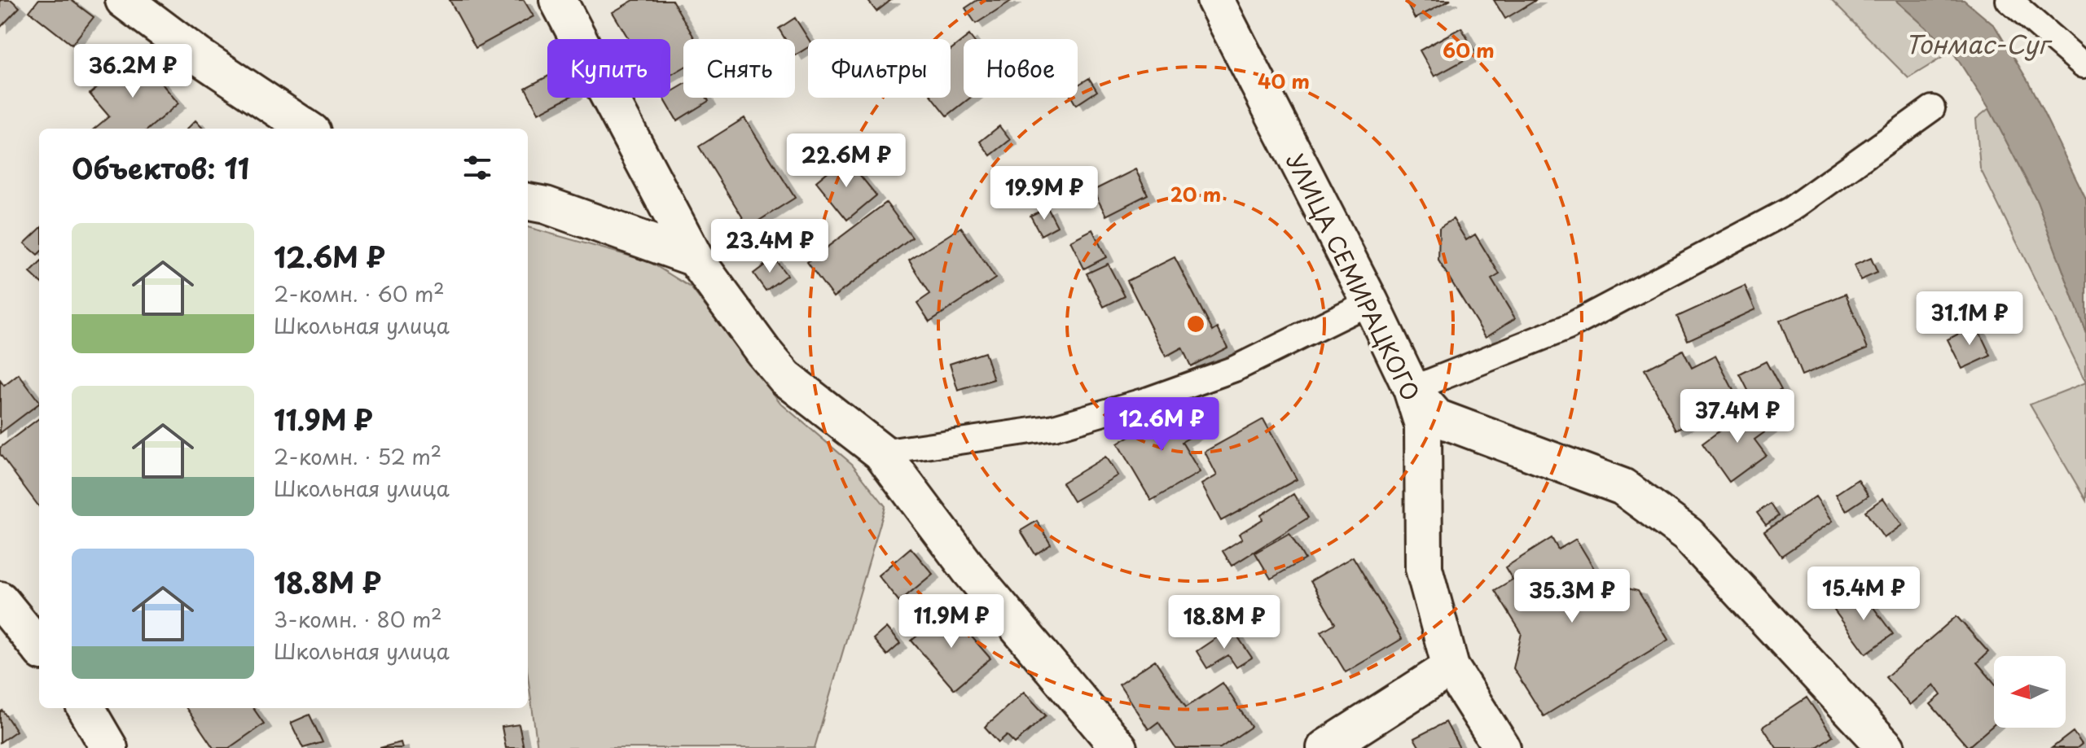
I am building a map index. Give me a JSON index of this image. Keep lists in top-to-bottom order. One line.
{"streets":{"street":["УЛИЦА СЕМИРАЦКОГО"]},"water":["Тонмас-Суг"],"north":"left","page":{"chip":["Купить","Снять","Фильтры","Новое"],"price":["36.2M ₽","22.6M ₽","19.9M ₽","23.4M ₽","31.1M ₽","37.4M ₽","12.6M ₽","15.4M ₽","35.3M ₽","11.9M ₽","18.8M ₽"],"heading":"Объектов: 11","list":[{"name":"12.6M ₽","note":"2-комн. · 60 m² · Школьная улица"},{"name":"11.9M ₽","note":"2-комн. · 52 m² · Школьная улица"},{"name":"18.8M ₽","note":"3-комн. · 80 m² · Школьная улица"}]},"rings":["60 m","40 m","20 m"]}
